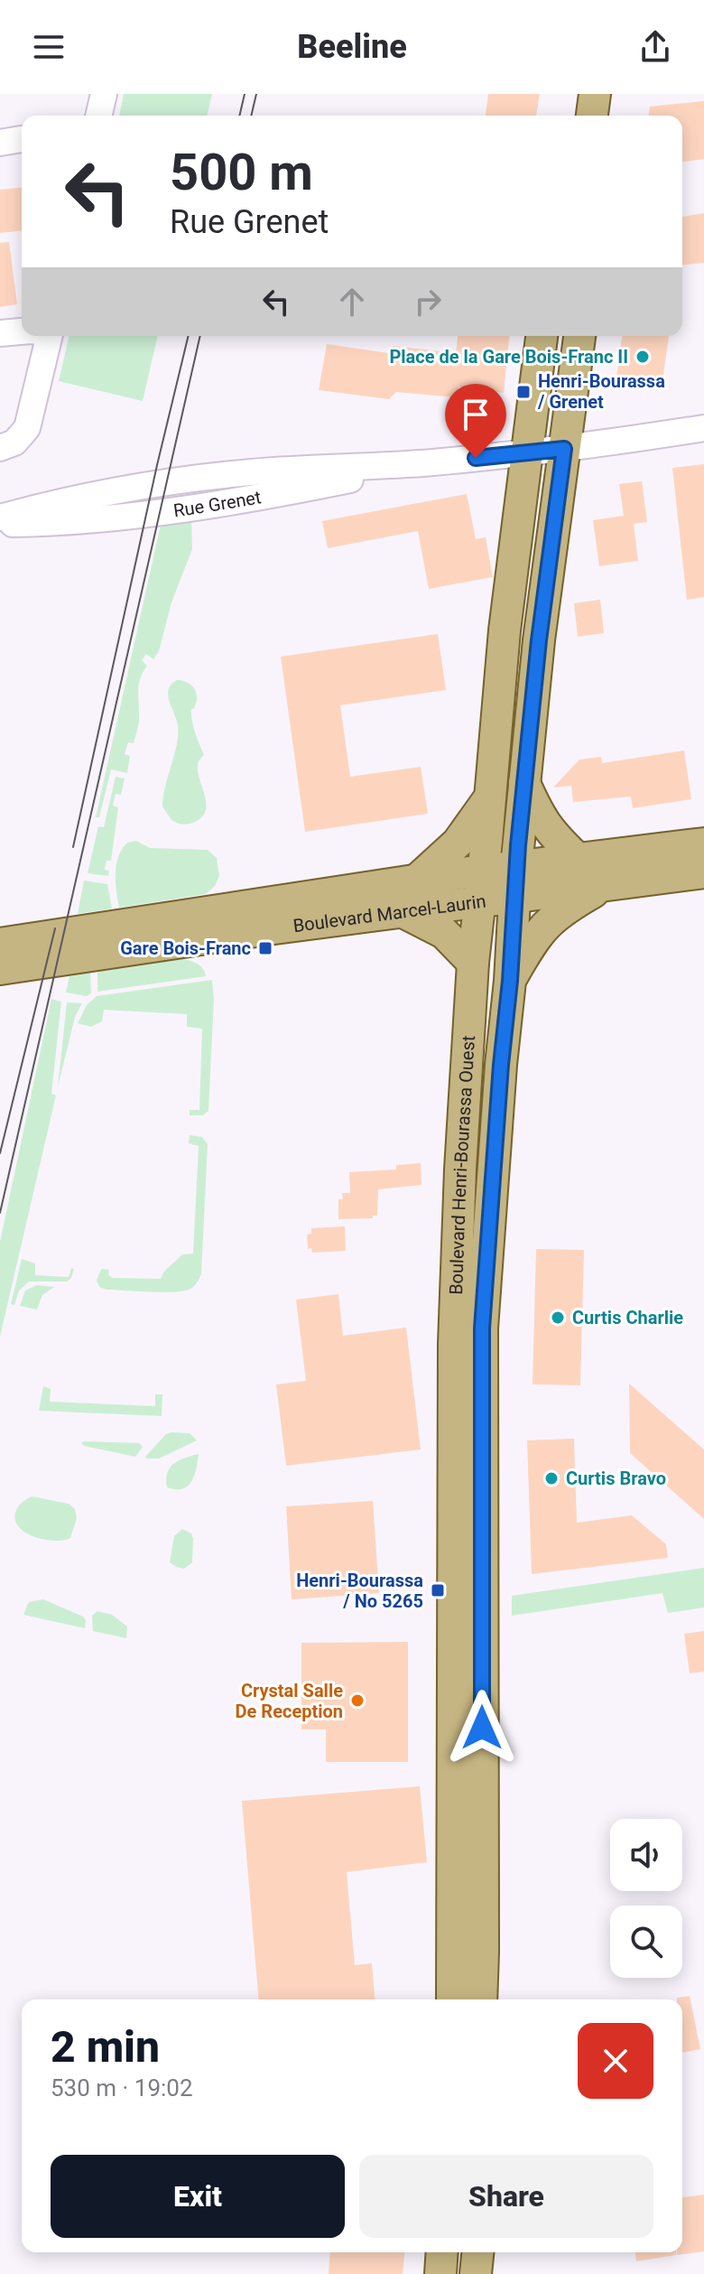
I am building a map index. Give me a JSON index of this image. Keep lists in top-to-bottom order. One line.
{"streets":{"main road":["Boulevard Marcel-Laurin","Boulevard Henri-Bourassa Ouest"],"street":["Rue Grenet"]},"crossings":[["Rue Grenet","Boulevard Henri-Bourassa Ouest"],["Boulevard Marcel-Laurin","Boulevard Henri-Bourassa Ouest"]],"places":{"other":["Place de la Gare Bois-Franc II","Curtis Charlie","Curtis Bravo","Crystal Salle De Reception"],"transit":["Henri-Bourassa / Grenet","Gare Bois-Franc","Henri-Bourassa / No 5265"]},"page":{"header":"Beeline","turn":["500 m","Rue Grenet"],"heading":["2 min","530 m · 19:02"],"buttons":["Exit","Share"]}}
